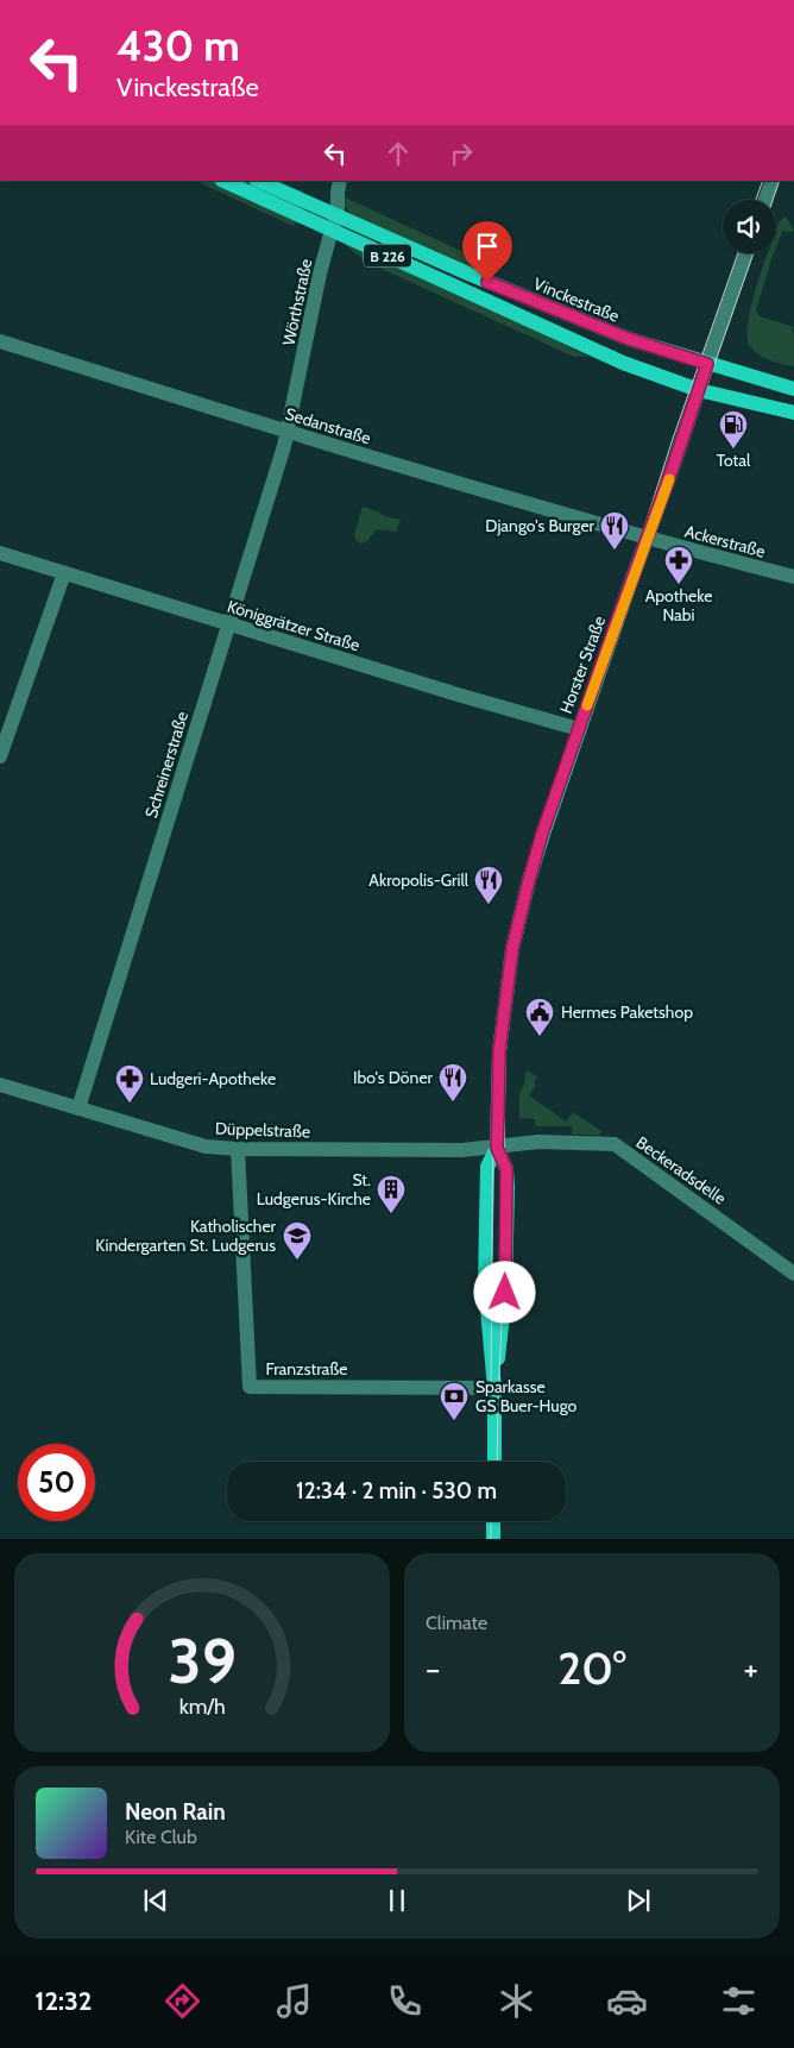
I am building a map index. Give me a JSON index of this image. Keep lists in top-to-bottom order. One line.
{"streets":{"main road":["B 226","Vinckestraße","Horster Straße"],"street":["Wörthstraße","Sedanstraße","Ackerstraße","Königgrätzer Straße","Schreinerstraße","Düppelstraße","Beckeradsdelle","Franzstraße"]},"crossings":[["Vinckestraße","Wörthstraße"],["Vinckestraße","Horster Straße"],["Wörthstraße","Sedanstraße"],["Wörthstraße","Schreinerstraße"],["Sedanstraße","Ackerstraße"],["Sedanstraße","Horster Straße"],["Sedanstraße","Schreinerstraße"],["Ackerstraße","Horster Straße"],["Königgrätzer Straße","Horster Straße"],["Königgrätzer Straße","Schreinerstraße"],["Horster Straße","Düppelstraße"],["Horster Straße","Beckeradsdelle"],["Horster Straße","Franzstraße"],["Schreinerstraße","Düppelstraße"],["Düppelstraße","Beckeradsdelle"],["Düppelstraße","Franzstraße"]],"places":{"fuel station":["Total"],"restaurant":["Django's Burger","Akropolis-Grill","Ibo's Döner"],"pharmacy":["Apotheke Nabi","Ludgeri-Apotheke"],"public building":["Hermes Paketshop"],"building":["St. Ludgerus-Kirche"],"school or university":["Katholischer Kindergarten St. Ludgerus"],"bank":["Sparkasse GS Buer-Hugo"]},"page":{"turn":["430 m","Vinckestraße"],"limit":"50","trip":"12:34 · 2 min · 530 m","tile":"Climate","heat":["−","20°","+"],"song":["Neon Rain","Kite Club"],"tabs":"12:32","gauge":["39","km/h"]}}
